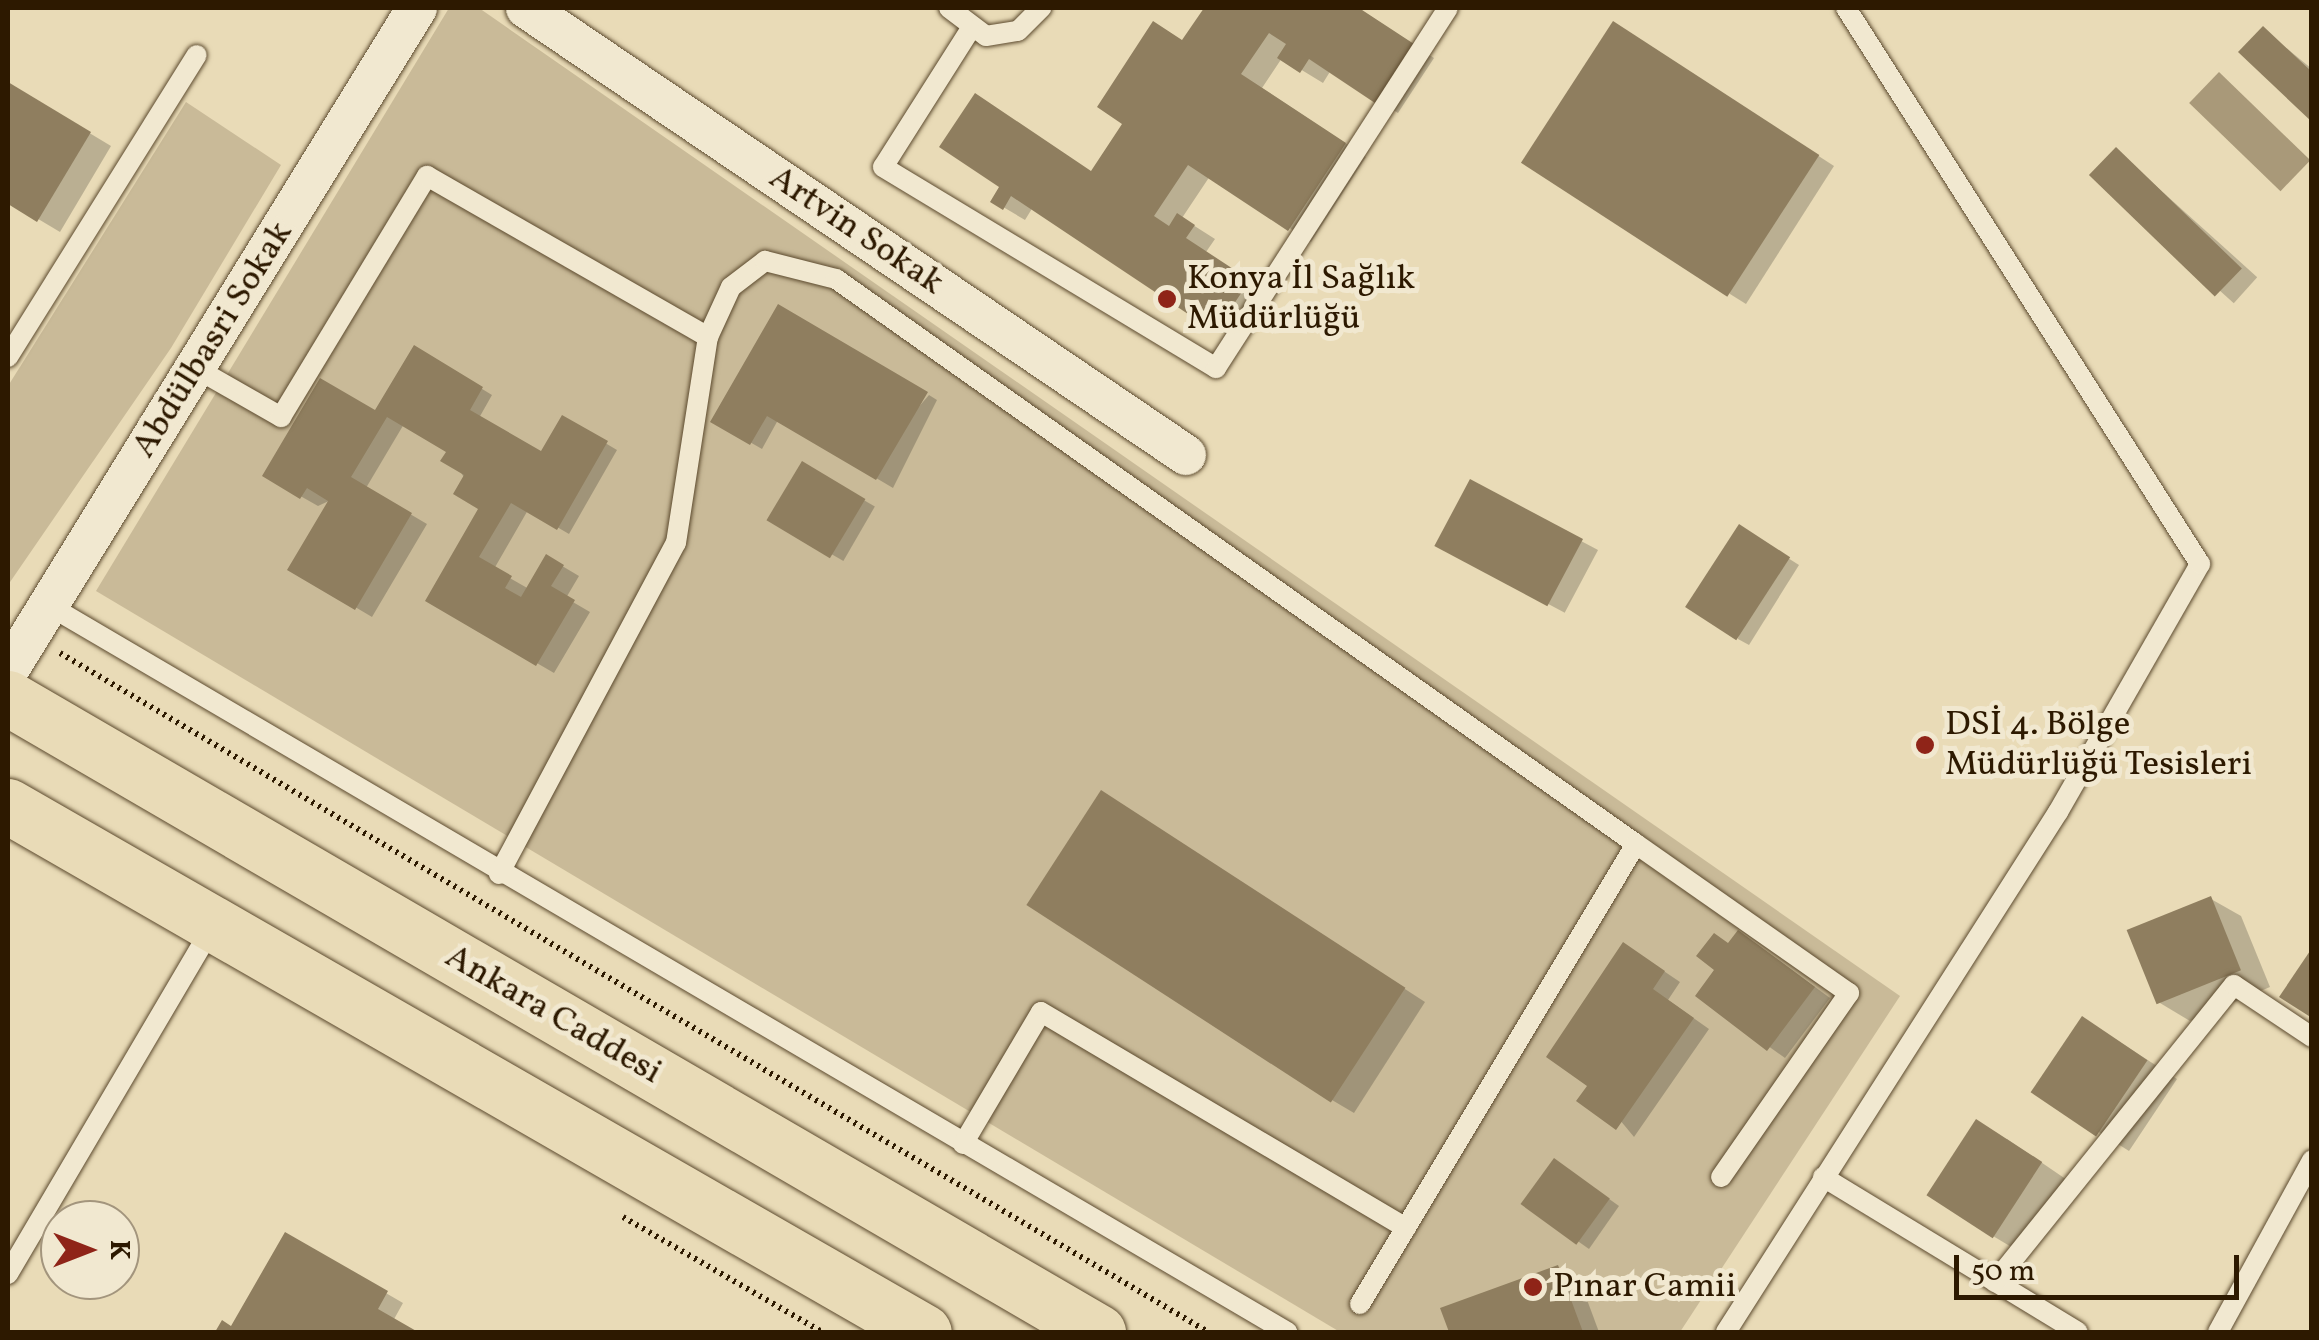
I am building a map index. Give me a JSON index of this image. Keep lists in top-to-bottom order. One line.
{"streets":{"main road":["Ankara Caddesi"],"street":["Artvin Sokak","Abdülbasri Sokak"]},"places":["Konya İl Sağlık Müdürlüğü","DSİ 4. Bölge Müdürlüğü Tesisleri","Pınar Camii"],"scale_bar":"50 m","north":"right"}
